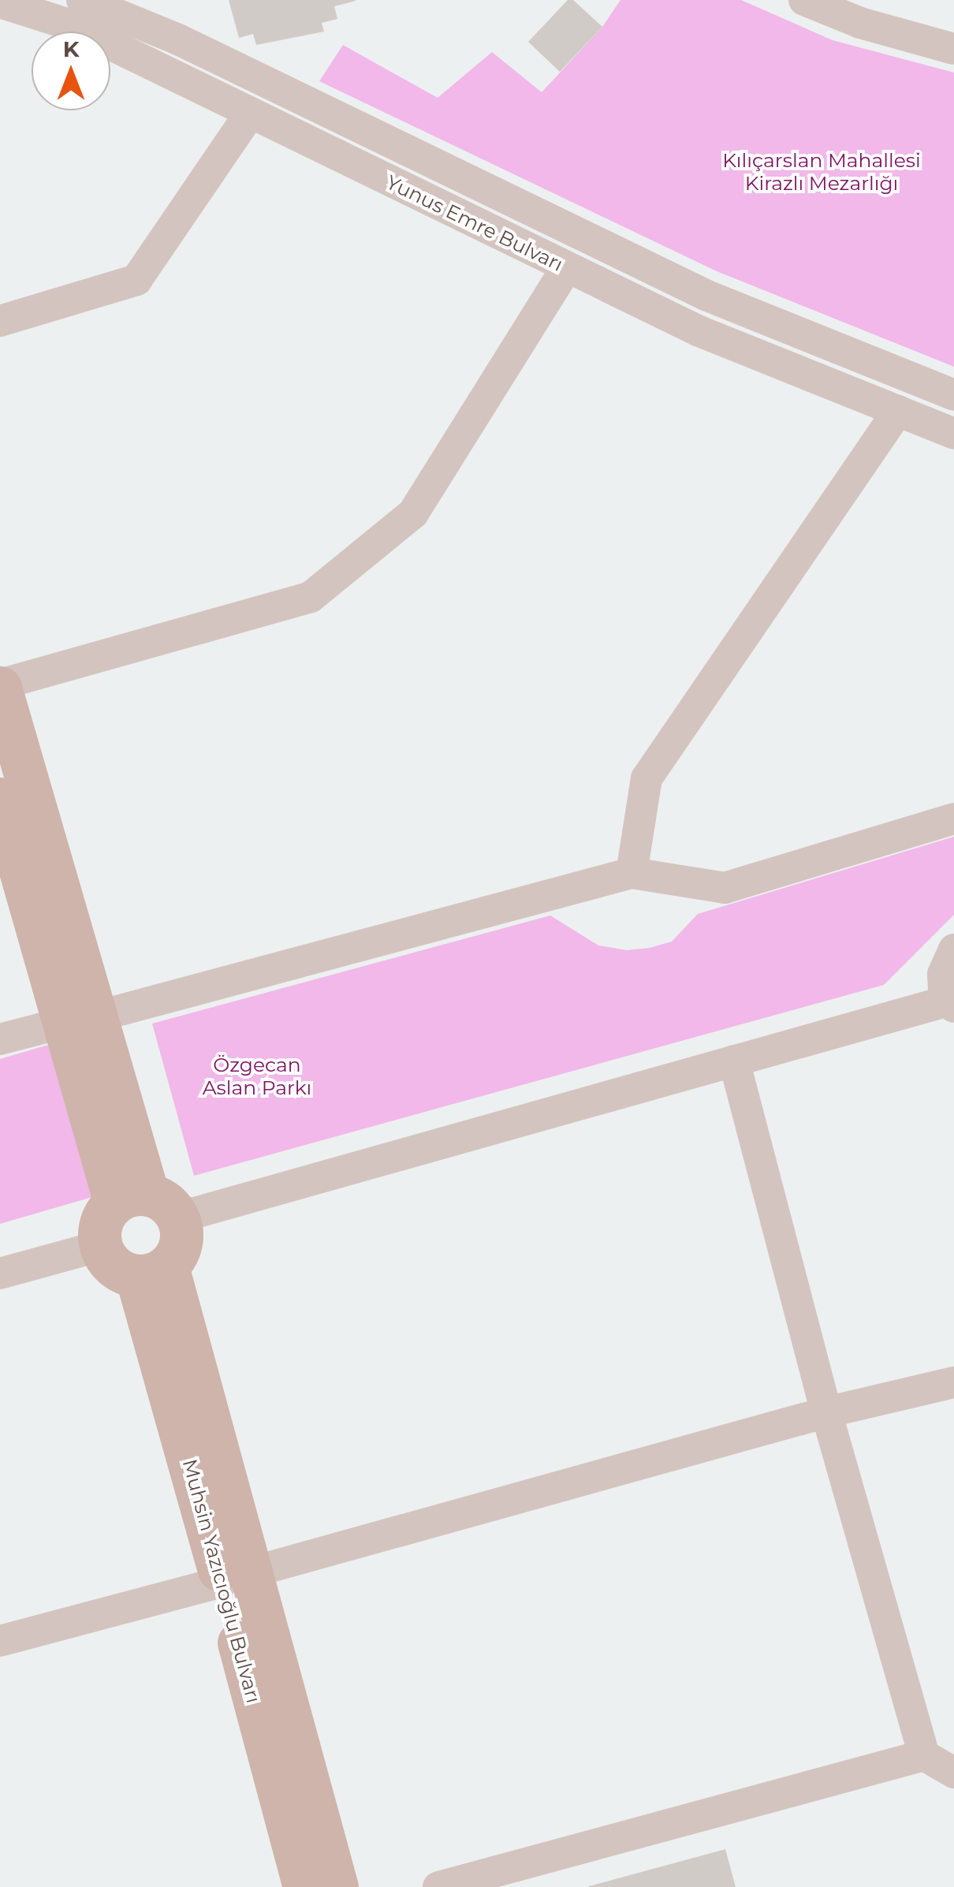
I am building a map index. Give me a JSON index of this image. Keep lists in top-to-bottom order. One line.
{"streets":{"main road":["Muhsin Yazıcıoğlu Bulvarı"],"street":["Yunus Emre Bulvarı"]},"parks":["Kılıçarslan Mahallesi Kirazlı Mezarlığı","Özgecan Aslan Parkı"],"north":"top"}
